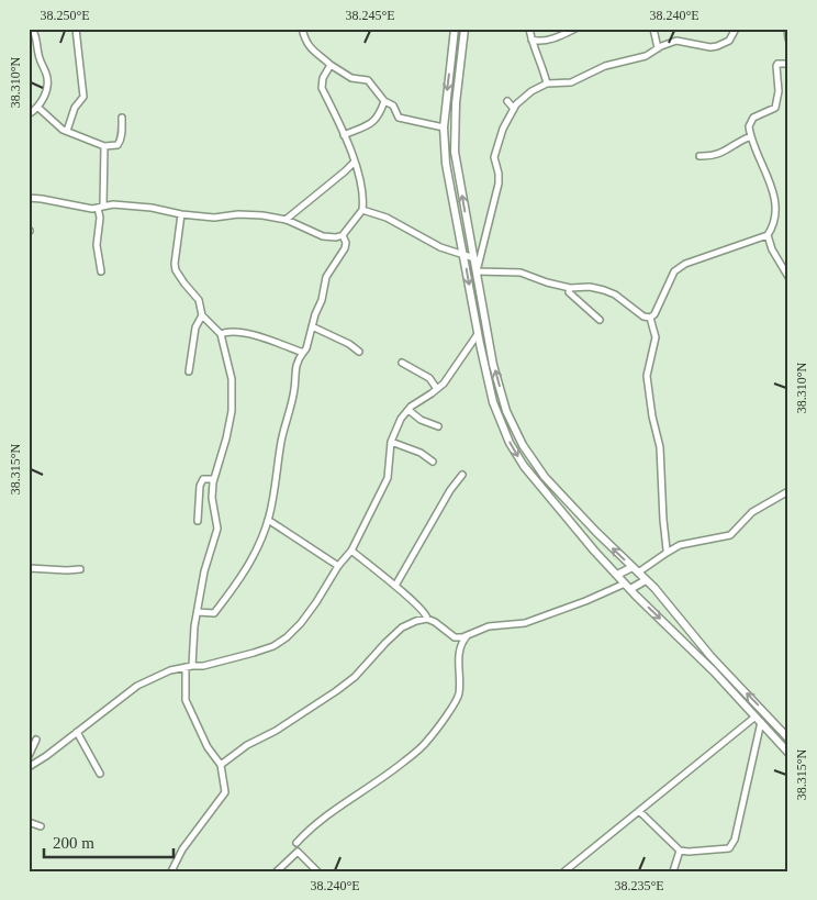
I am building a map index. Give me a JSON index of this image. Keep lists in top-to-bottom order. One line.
{"scale_bar":"200 m","coordinates":["38.250°E","38.245°E","38.240°E","38.310°N","38.315°N","38.235°E"]}
